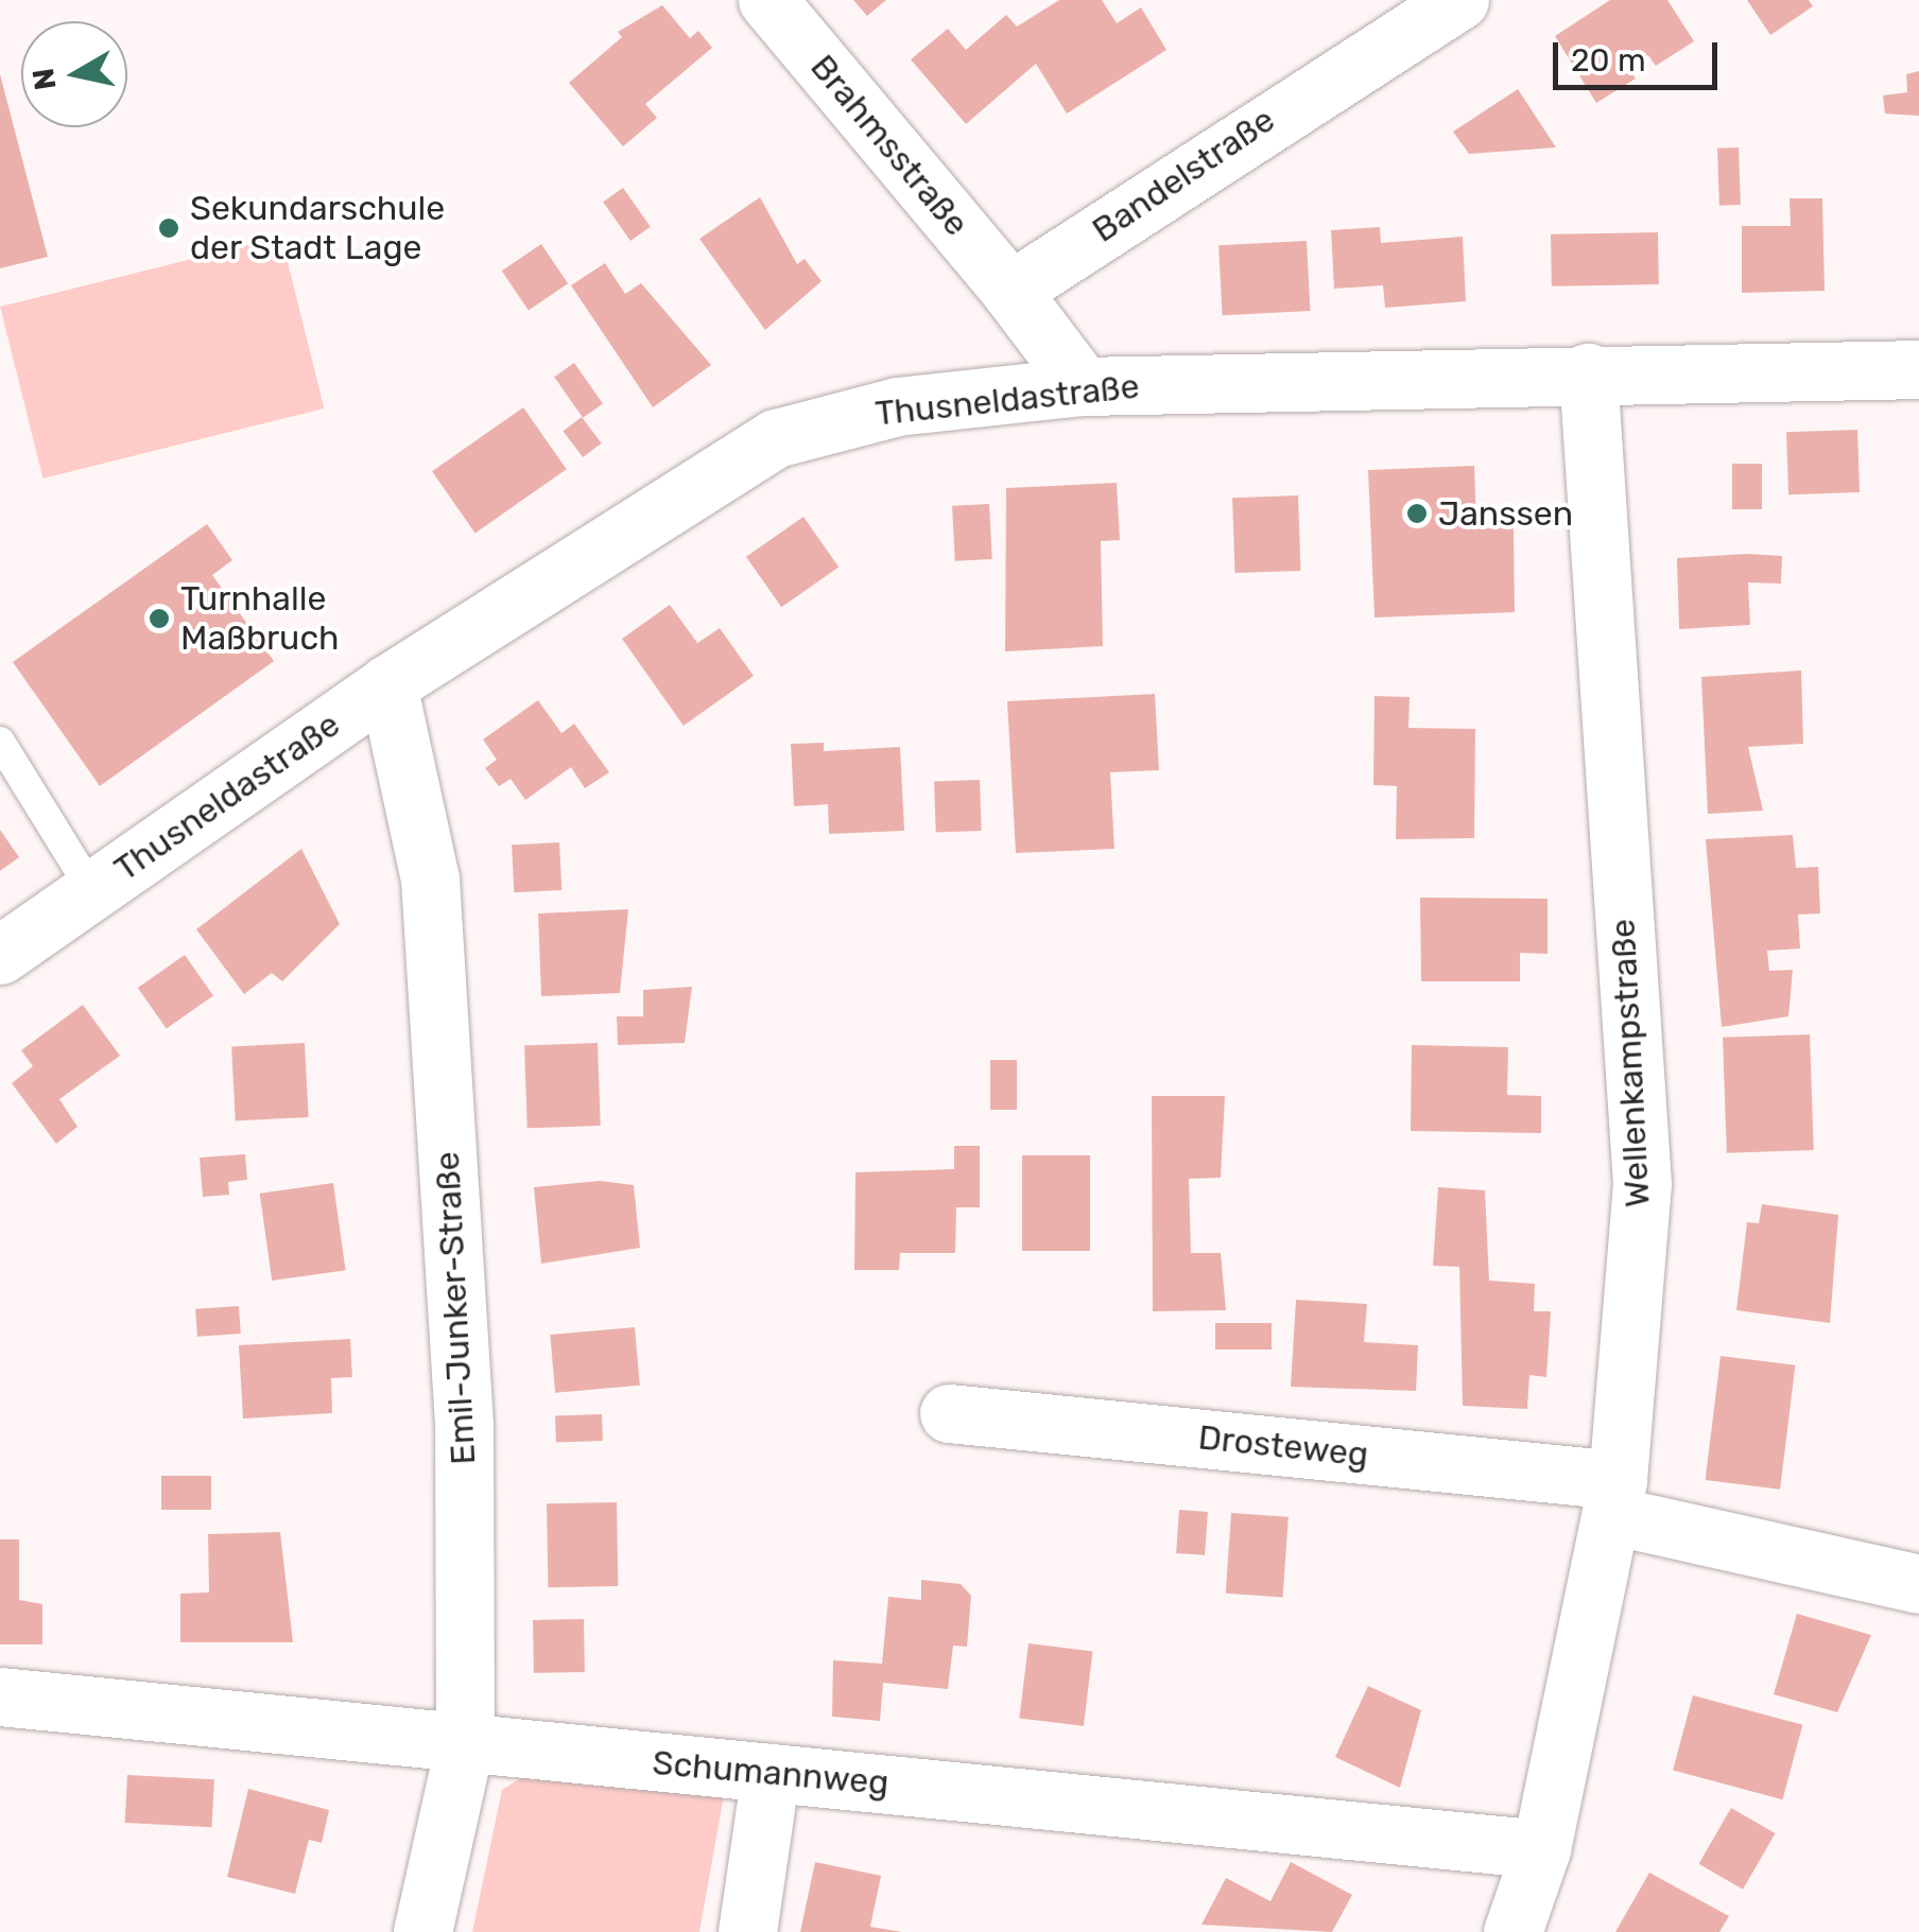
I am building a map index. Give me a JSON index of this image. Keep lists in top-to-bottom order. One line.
{"streets":{"street":["Brahmsstraße","Bandelstraße","Thusneldastraße","Wellenkampstraße","Emil-Junker-Straße","Drosteweg","Schumannweg"]},"crossings":[["Brahmsstraße","Bandelstraße"],["Thusneldastraße","Wellenkampstraße"],["Thusneldastraße","Emil-Junker-Straße"],["Wellenkampstraße","Drosteweg"],["Wellenkampstraße","Schumannweg"],["Emil-Junker-Straße","Schumannweg"]],"places":["Sekundarschule der Stadt Lage","Janssen","Turnhalle Maßbruch"],"scale_bar":"20 m","north":"left"}
